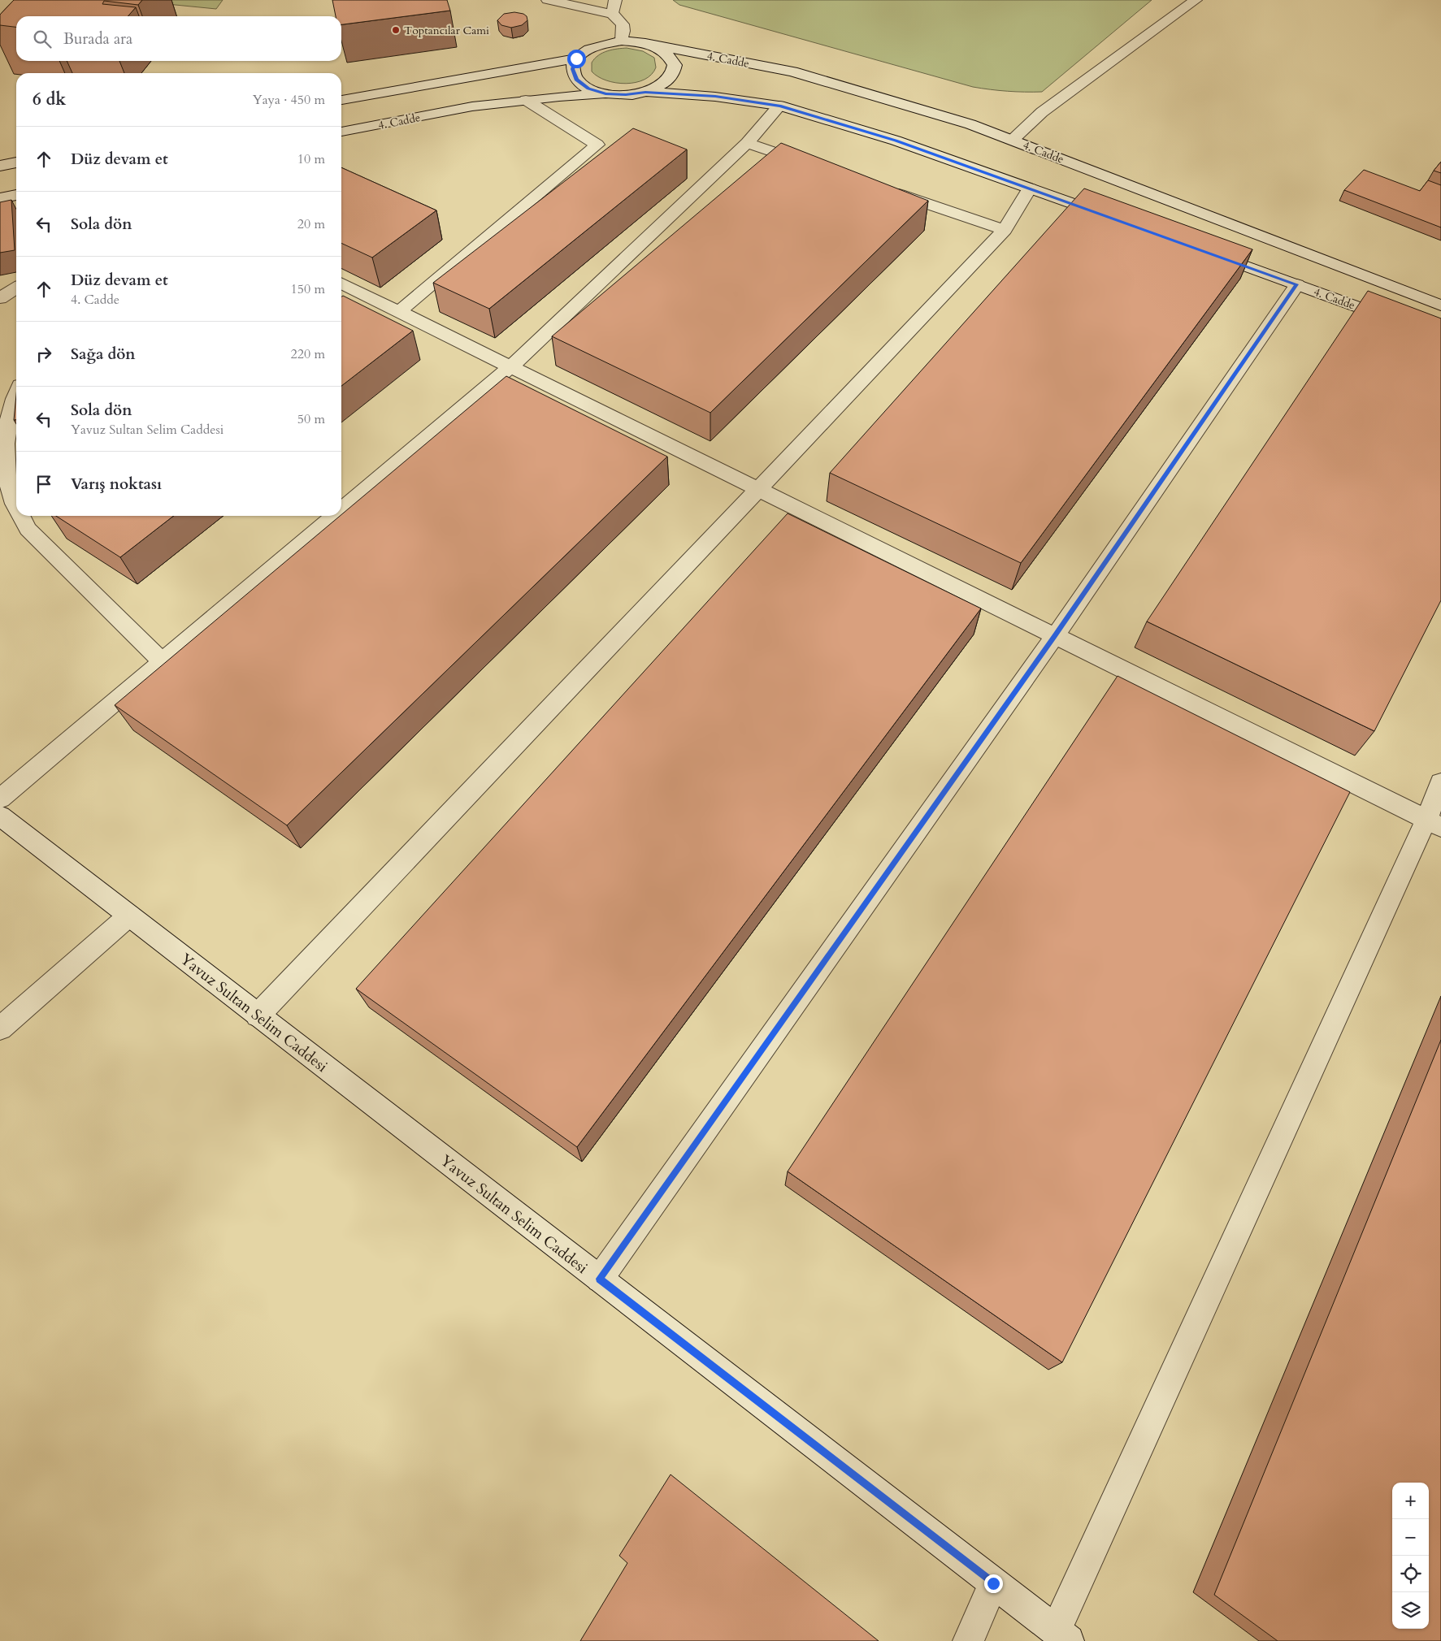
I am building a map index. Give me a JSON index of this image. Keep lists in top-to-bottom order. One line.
{"streets":{"street":["4. Cadde","Yavuz Sultan Selim Caddesi"]},"places":["Toptancılar Cami"],"page":{"search":"Burada ara","heading":["6 dk","Yaya · 450 m"],"list":[["Düz devam et","10 m"],["Sola dön","20 m"],["Düz devam et","4. Cadde","150 m"],["Sağa dön","220 m"],["Sola dön","Yavuz Sultan Selim Caddesi","50 m"],"Varış noktası"],"map_buttons":["+","−"]}}
